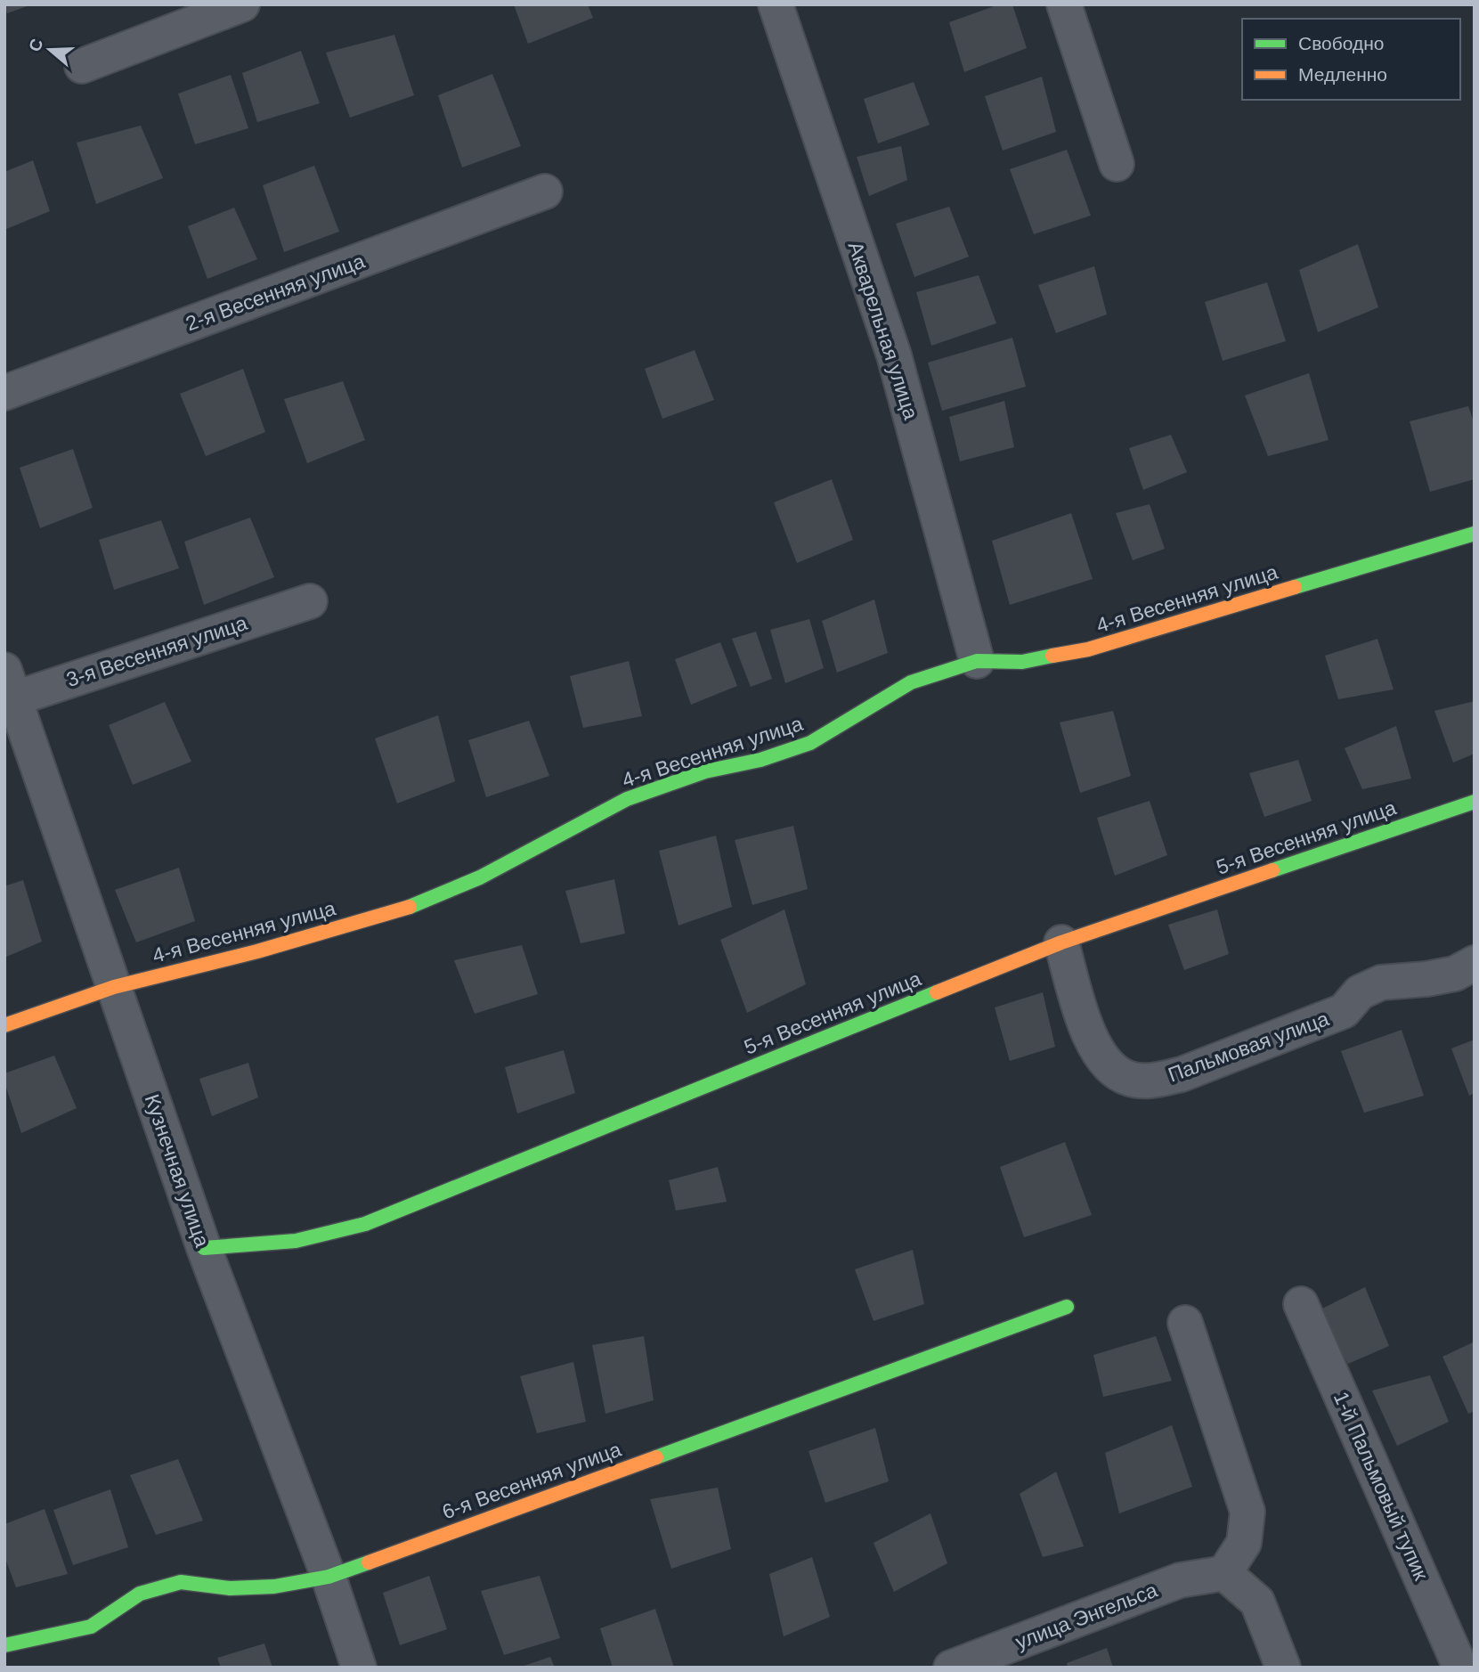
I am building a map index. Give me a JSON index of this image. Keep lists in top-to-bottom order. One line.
{"streets":{"street":["2-я Весенняя улица","Акварельная улица","4-я Весенняя улица","3-я Весенняя улица","5-я Весенняя улица","Пальмовая улица","Кузнечная улица","6-я Весенняя улица","1-й Пальмовый тупик","улица Энгельса"]},"crossings":[["Акварельная улица","4-я Весенняя улица"],["4-я Весенняя улица","Кузнечная улица"],["3-я Весенняя улица","Кузнечная улица"],["5-я Весенняя улица","Пальмовая улица"],["5-я Весенняя улица","Кузнечная улица"],["Кузнечная улица","6-я Весенняя улица"]],"legend":["Свободно","Медленно"],"north":"left"}
